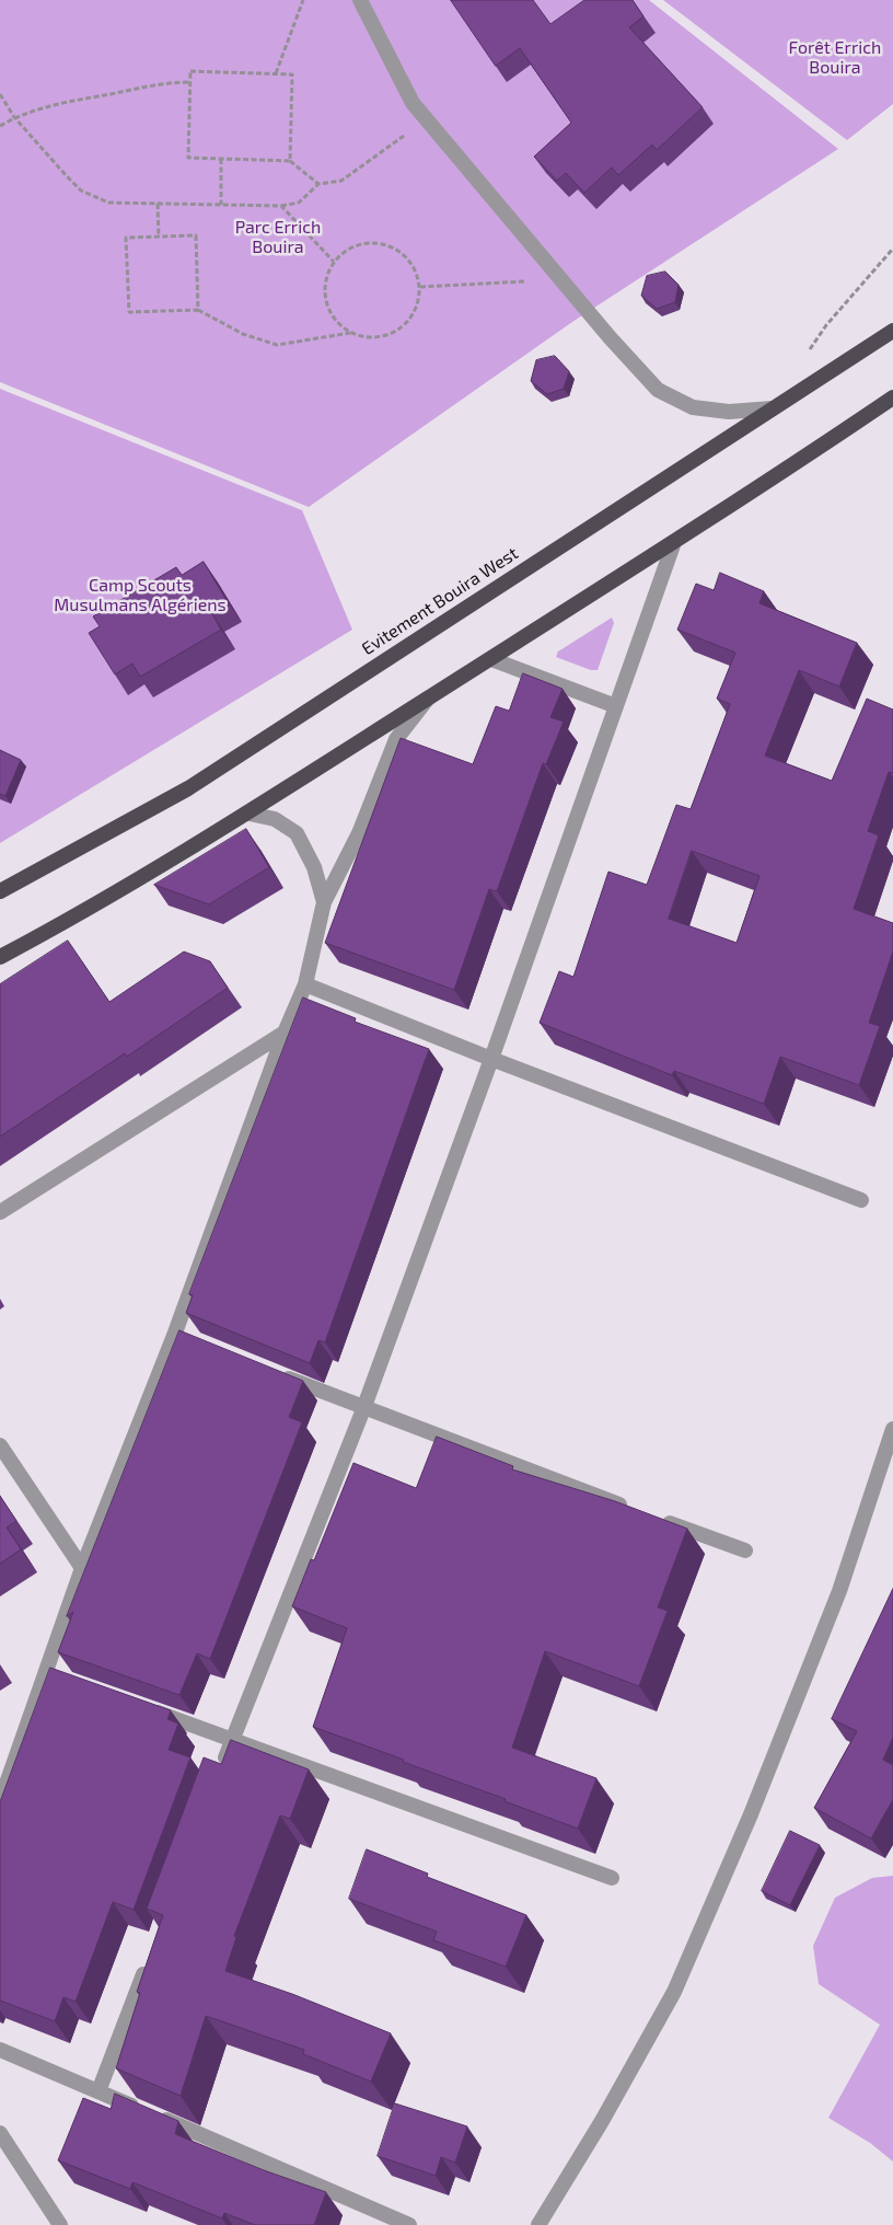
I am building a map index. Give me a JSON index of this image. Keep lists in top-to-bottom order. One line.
{"streets":{"highway":["Evitement Bouira West"]},"parks":["Forêt Errich Bouira","Parc Errich Bouira","Camp Scouts Musulmans Algériens"]}
